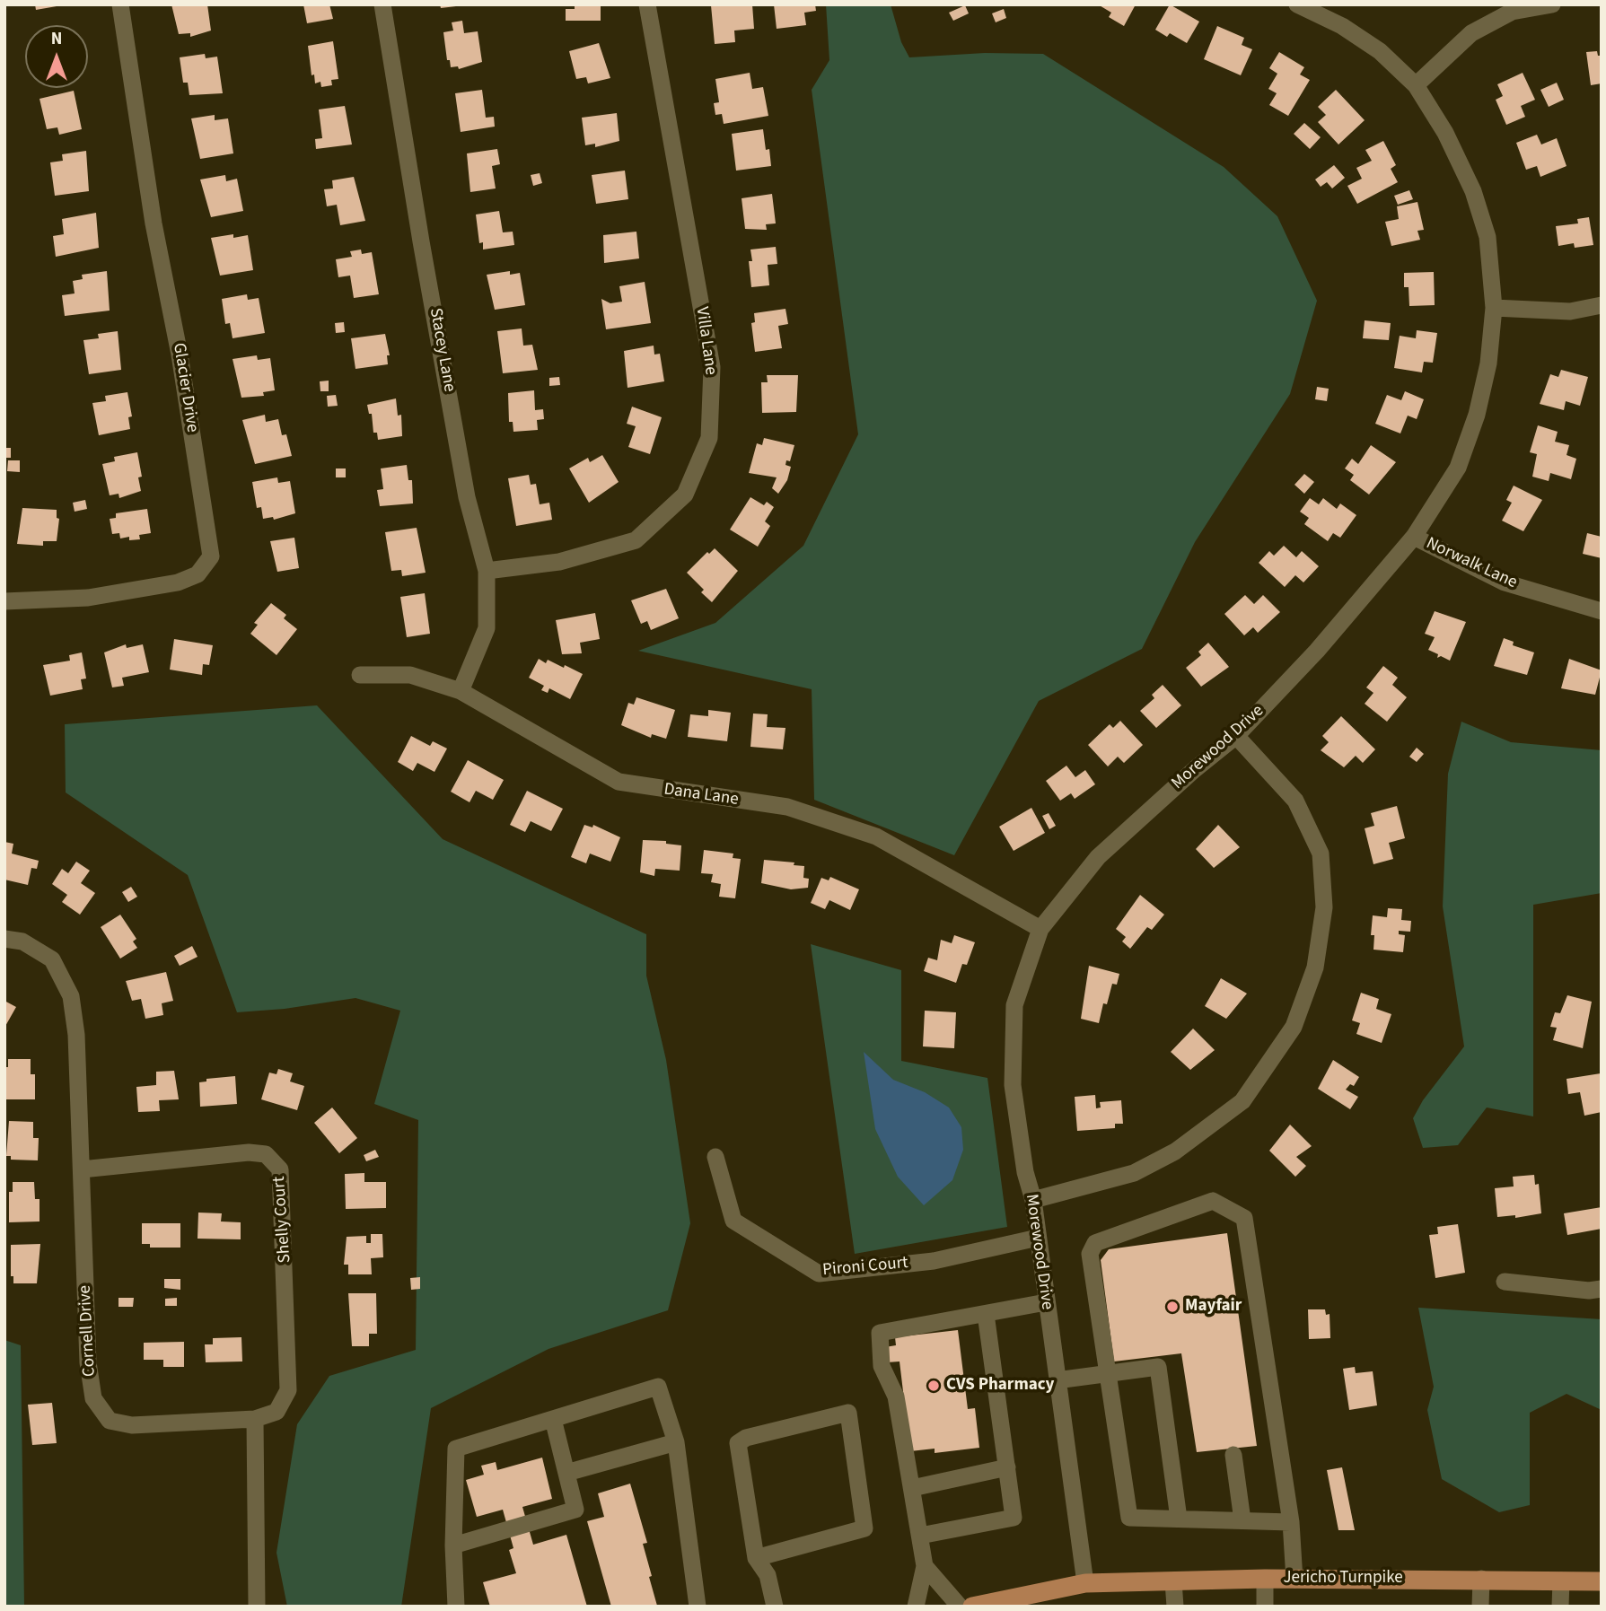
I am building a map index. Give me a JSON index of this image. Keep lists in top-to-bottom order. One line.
{"streets":{"main road":["Jericho Turnpike"],"street":["Villa Lane","Stacey Lane","Glacier Drive","Norwalk Lane","Morewood Drive","Dana Lane","Shelly Court","Pironi Court","Cornell Drive"]},"crossings":[["Villa Lane","Stacey Lane"],["Stacey Lane","Dana Lane"],["Norwalk Lane","Morewood Drive"],["Morewood Drive","Dana Lane"],["Morewood Drive","Pironi Court"],["Morewood Drive","Jericho Turnpike"],["Shelly Court","Cornell Drive"]],"places":["Mayfair","CVS Pharmacy"],"north":"top"}
